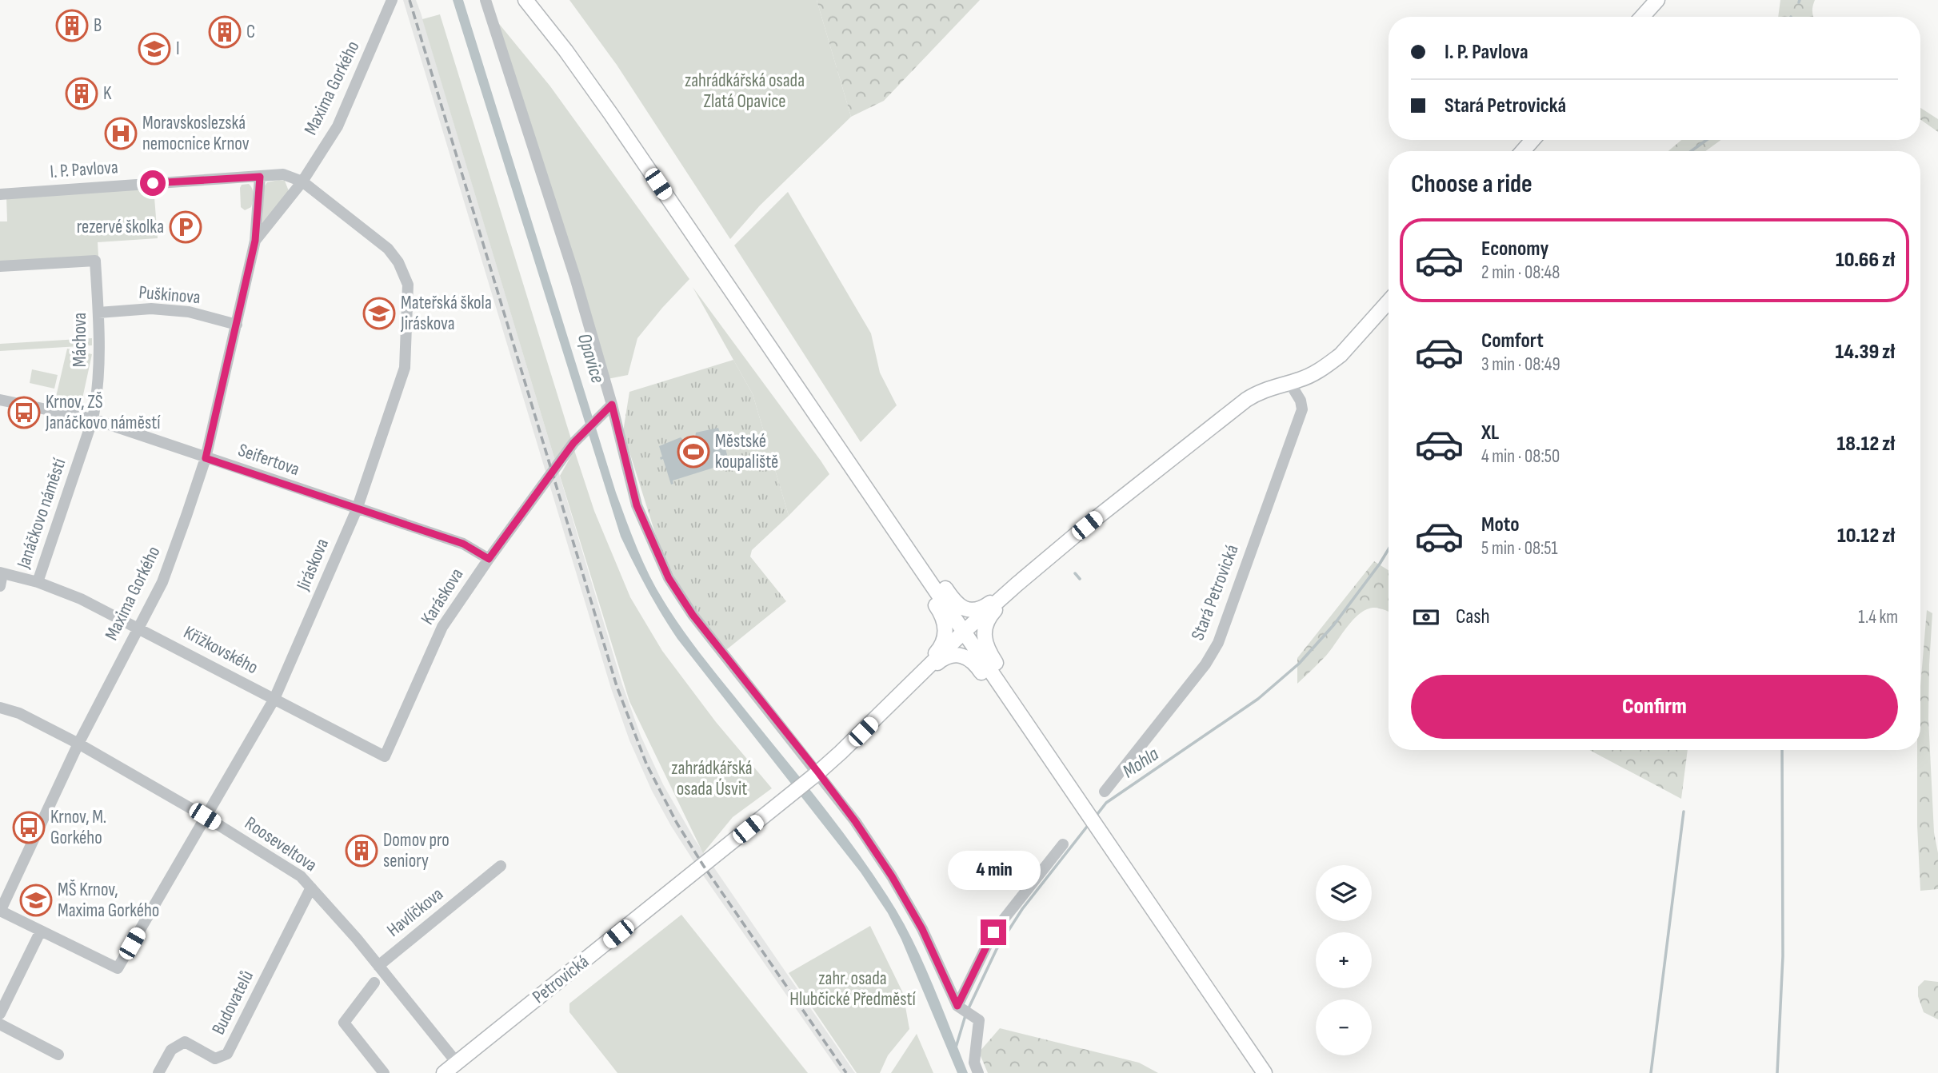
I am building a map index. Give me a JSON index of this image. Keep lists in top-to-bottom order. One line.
{"streets":{"main road":["Petrovická"],"street":["Maxima Gorkého","I. P. Pavlova","Puškinova","Máchova","Seifertova","Janáčkovo náměstí","Jiráskova","Stará Petrovická","Karáskova","Křižkovského","Rooseveltova","Havlíčkova","Budovatelů"]},"crossings":[["Maxima Gorkého","I. P. Pavlova"],["Maxima Gorkého","Puškinova"],["Maxima Gorkého","Seifertova"],["Maxima Gorkého","Jiráskova"],["Maxima Gorkého","Křižkovského"],["Maxima Gorkého","Rooseveltova"],["I. P. Pavlova","Jiráskova"],["Puškinova","Máchova"],["Máchova","Seifertova"],["Máchova","Janáčkovo náměstí"],["Seifertova","Janáčkovo náměstí"],["Seifertova","Jiráskova"],["Seifertova","Karáskova"],["Janáčkovo náměstí","Křižkovského"],["Jiráskova","Křižkovského"],["Jiráskova","Rooseveltova"],["Karáskova","Křižkovského"],["Rooseveltova","Havlíčkova"],["Rooseveltova","Petrovická"],["Rooseveltova","Budovatelů"]],"water":["Opavice","Mohla"],"parks":["zahrádkářská osada Zlatá Opavice","zahrádkářská osada Úsvit","zahr. osada Hlubčické Předměstí"],"places":{"building":["B","C","K","Domov pro seniory"],"school or university":["I","Mateřská škola Jiráskova","MŠ Krnov, Maxima Gorkého"],"hospital":["Moravskoslezská nemocnice Krnov"],"parking":["rezervé školka"],"bus stop":["Krnov, ZŠ Janáčkovo náměstí","Krnov, M. Gorkého"],"sports":["Městské koupaliště"]},"page":{"banner":["I. P. Pavlova","Stará Petrovická"],"heading":"Choose a ride","list":[{"name":"Economy","note":"2 min · 08:48","value":"10.66 zł"},{"name":"Comfort","note":"3 min · 08:49","value":"14.39 zł"},{"name":"XL","note":"4 min · 08:50","value":"18.12 zł"},{"name":"Moto","note":"5 min · 08:51","value":"10.12 zł"}],"pay":["Cash","1.4 km"],"buttons":"Confirm","bubble":"4 min","map_buttons":["+","−"]}}
